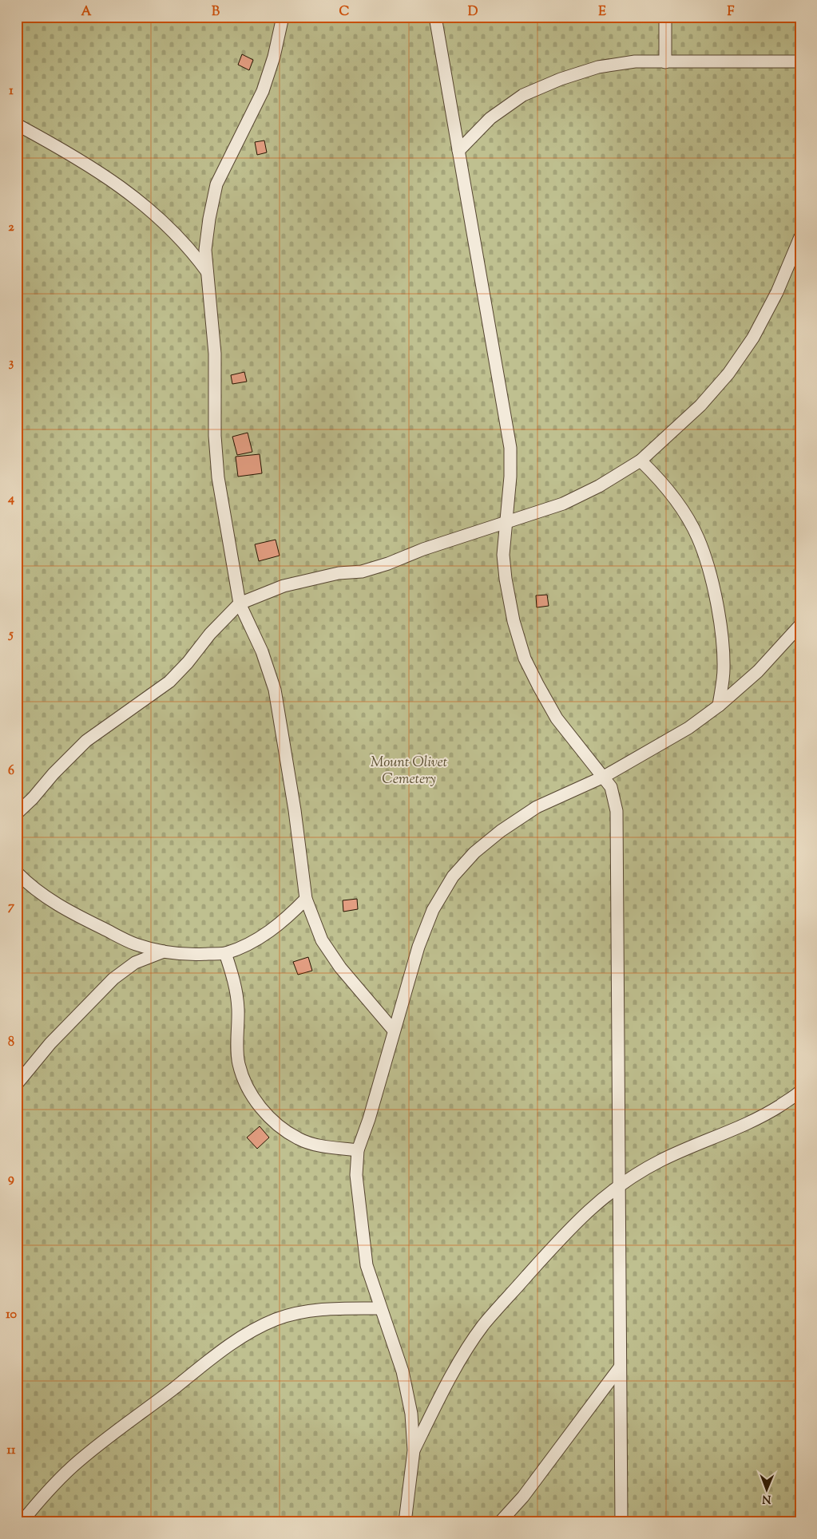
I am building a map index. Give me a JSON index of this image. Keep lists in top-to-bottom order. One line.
{"parks":["Mount Olivet Cemetery"],"north":"bottom","grid":{"columns":["A","B","C","D","E","F"],"rows":["1","2","3","4","5","6","7","8","9","10","11"]}}
